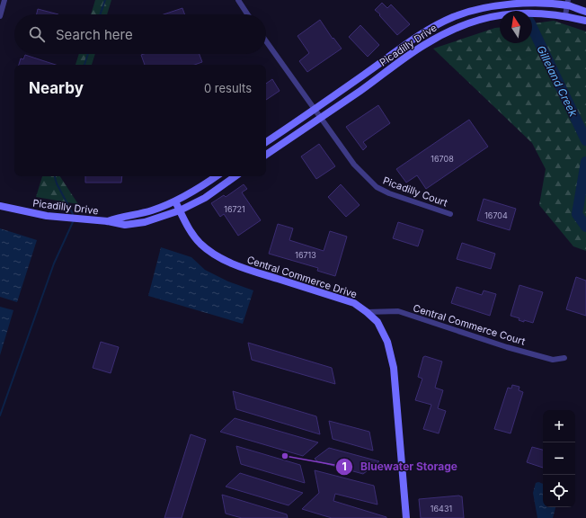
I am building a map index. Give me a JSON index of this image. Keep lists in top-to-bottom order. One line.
{"streets":{"street":["Picadilly Drive","Picadilly Court","Central Commerce Drive","Central Commerce Court"]},"crossings":[["Picadilly Drive","Picadilly Court"],["Picadilly Drive","Central Commerce Drive"],["Central Commerce Drive","Central Commerce Court"]],"water":["Gilleland Creek"],"places":["Bluewater Storage"],"house_numbers":["16708","16721","16704","16713","16431"],"north":"top","page":{"search":"Search here","heading":["Nearby","0 results"],"map_buttons":["+","−"]}}
